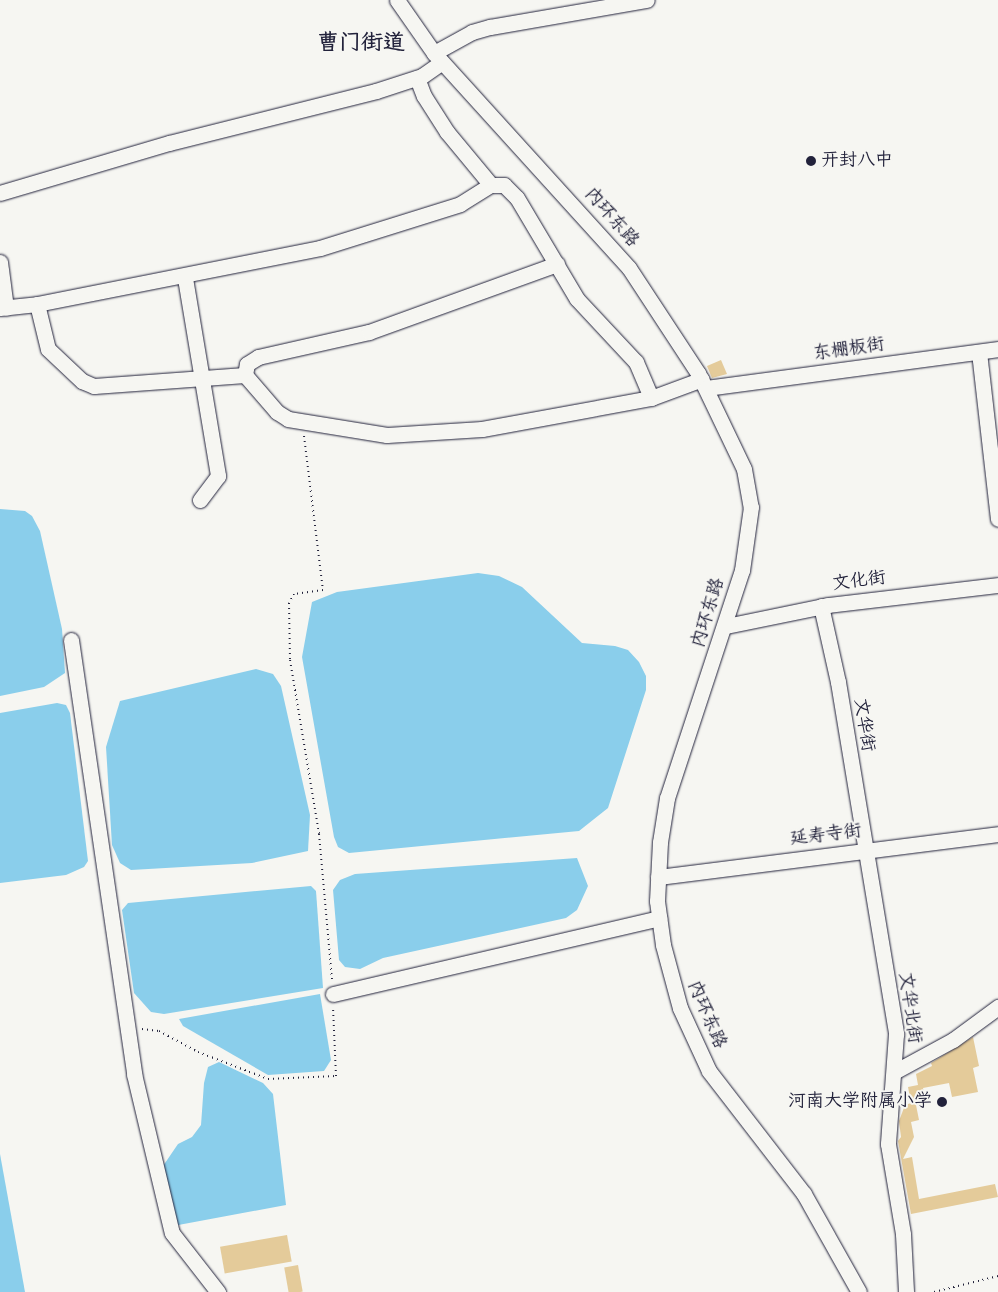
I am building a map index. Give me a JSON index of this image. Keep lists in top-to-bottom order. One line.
{"streets":{"street":["内环东路","东棚板街","文化街","文华街","延寿寺街","文华北街"]},"crossings":[["内环东路","东棚板街"],["内环东路","文化街"],["内环东路","延寿寺街"],["文化街","文华街"],["文华街","延寿寺街"],["文华街","文华北街"],["延寿寺街","文华北街"]],"districts":["曹门街道"],"places":["开封八中","河南大学附属小学"]}
